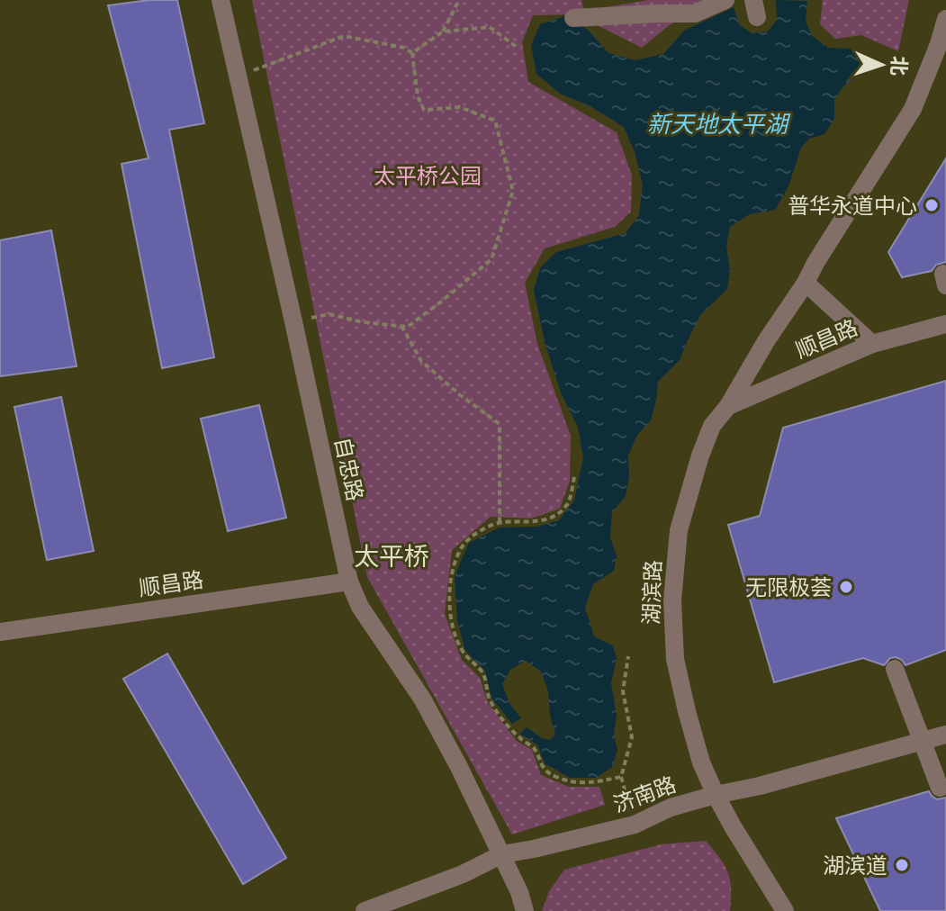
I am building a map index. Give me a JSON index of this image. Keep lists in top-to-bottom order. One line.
{"streets":{"street":["顺昌路","自忠路","湖滨路","济南路"]},"crossings":[["顺昌路","自忠路"],["顺昌路","湖滨路"],["自忠路","济南路"],["湖滨路","济南路"]],"districts":["太平桥"],"water":["新天地太平湖"],"parks":["太平桥公园"],"places":["普华永道中心","无限极荟","湖滨道"],"north":"right"}
